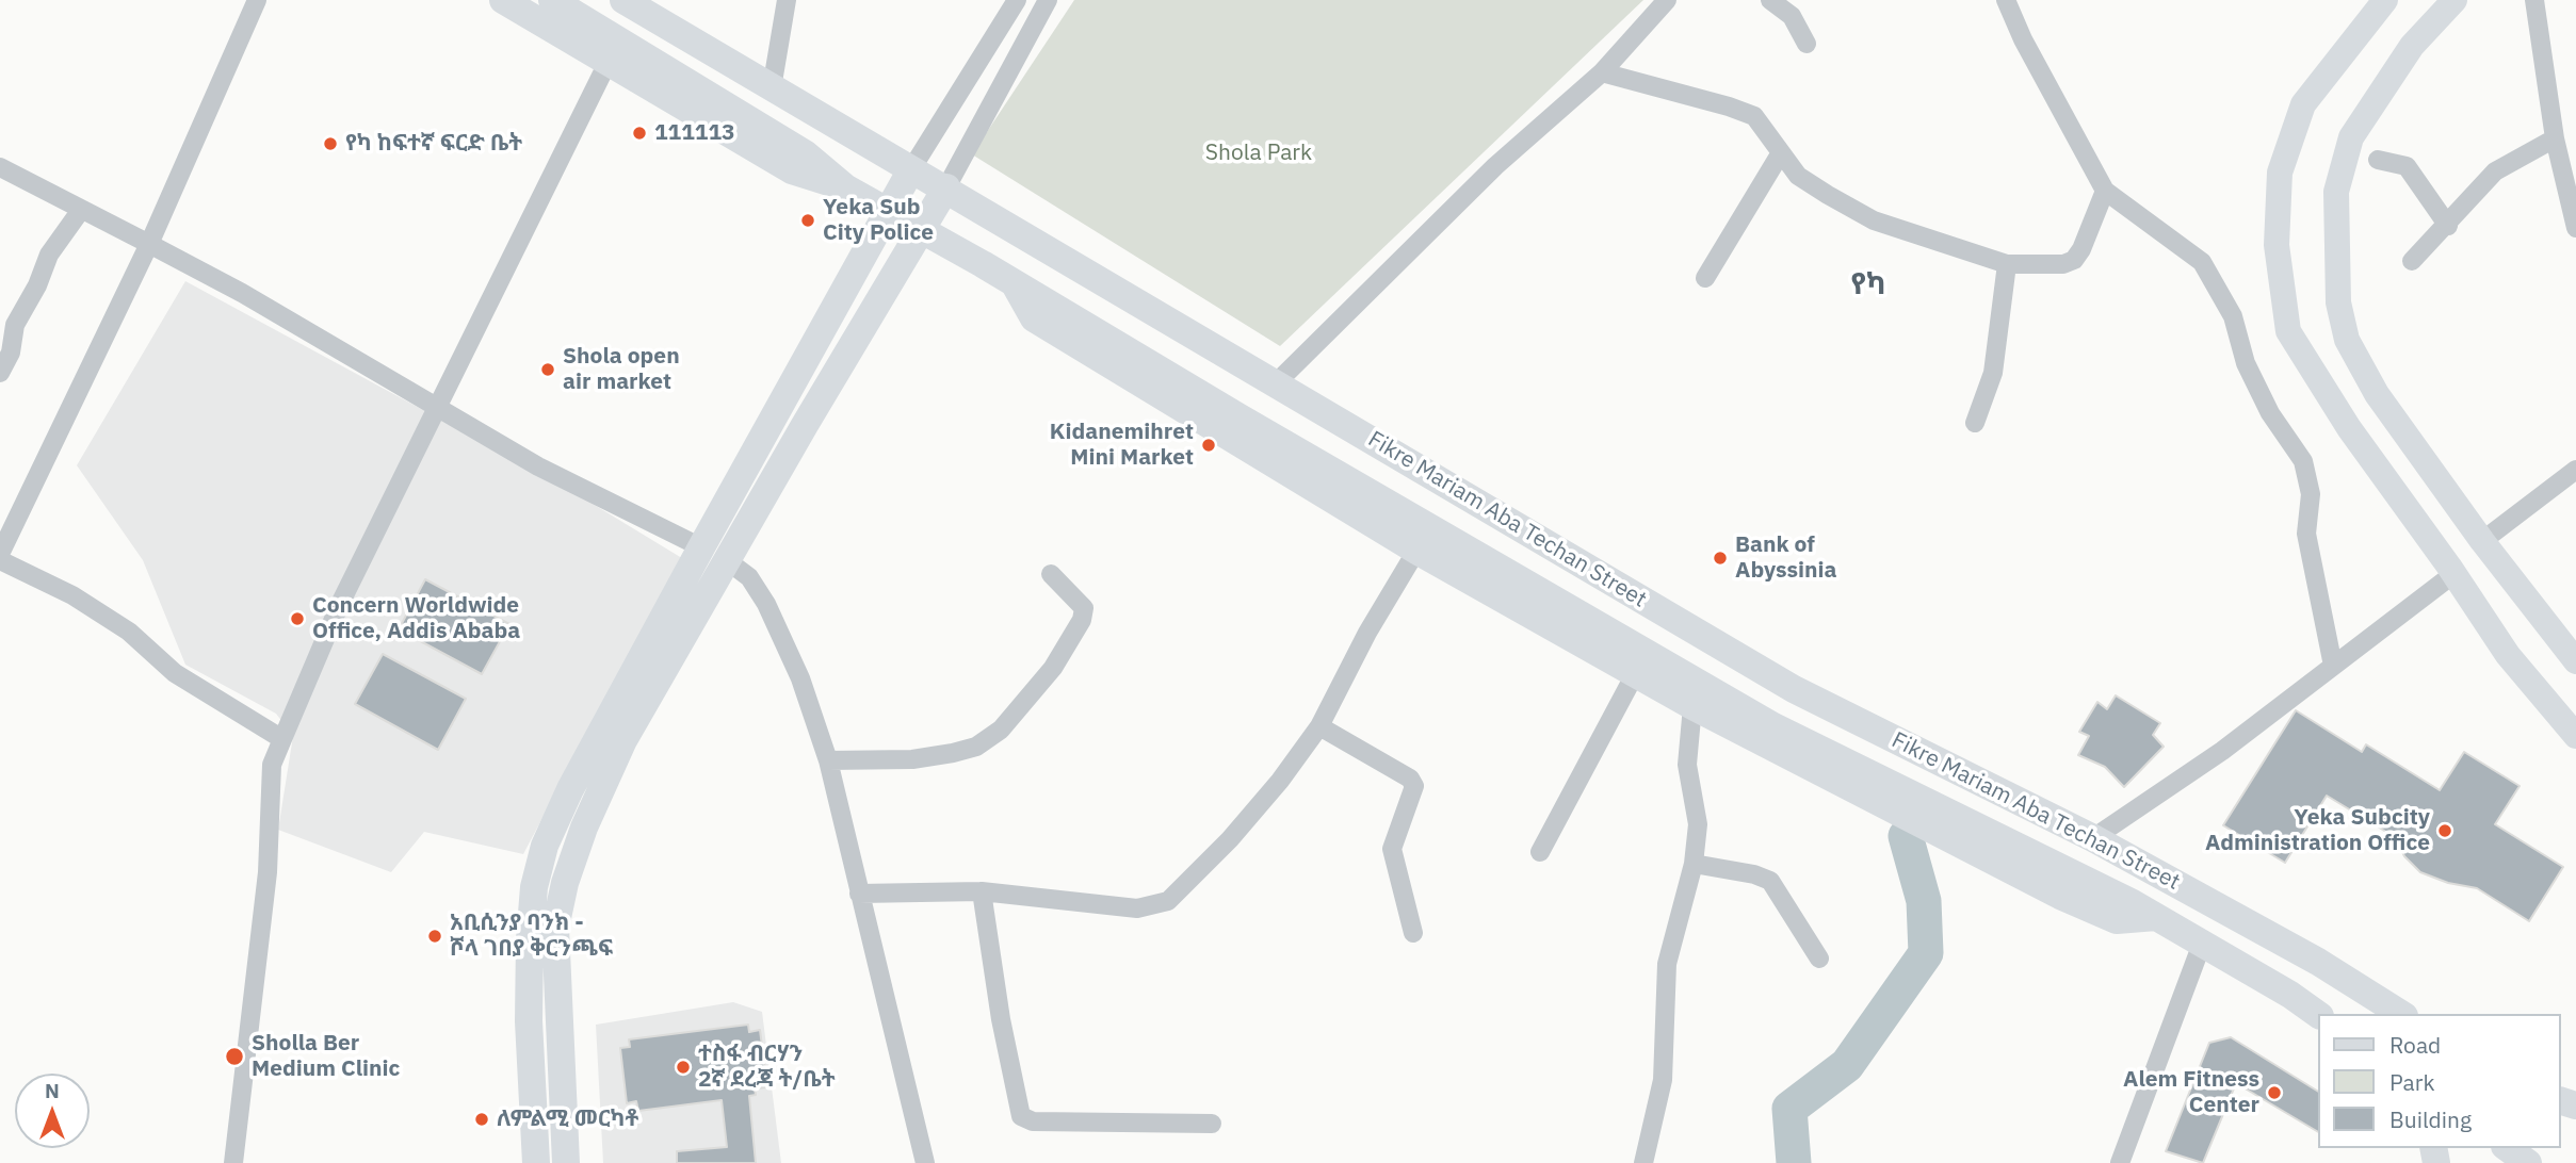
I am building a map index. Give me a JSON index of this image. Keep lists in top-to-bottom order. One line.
{"streets":{"main road":["Fikre Mariam Aba Techan Street"]},"districts":["የካ"],"parks":["Shola Park"],"places":["111113","የካ ከፍተኛ ፍርድ ቤት","Yeka Sub City Police","Shola open air market","Kidanemihret Mini Market","Bank of Abyssinia","Concern Worldwide Office, Addis Ababa","Yeka Subcity Administration Office","አቢሲንያ ባንክ - ሾላ ገበያ ቅርንጫፍ","Sholla Ber Medium Clinic","ተስፋ ብርሃን 2ኛ ደረጃ ት/ቤት","Alem Fitness Center","ለምልሚ መርካቶ"],"legend":["Road","Park","Building"],"north":"top"}
